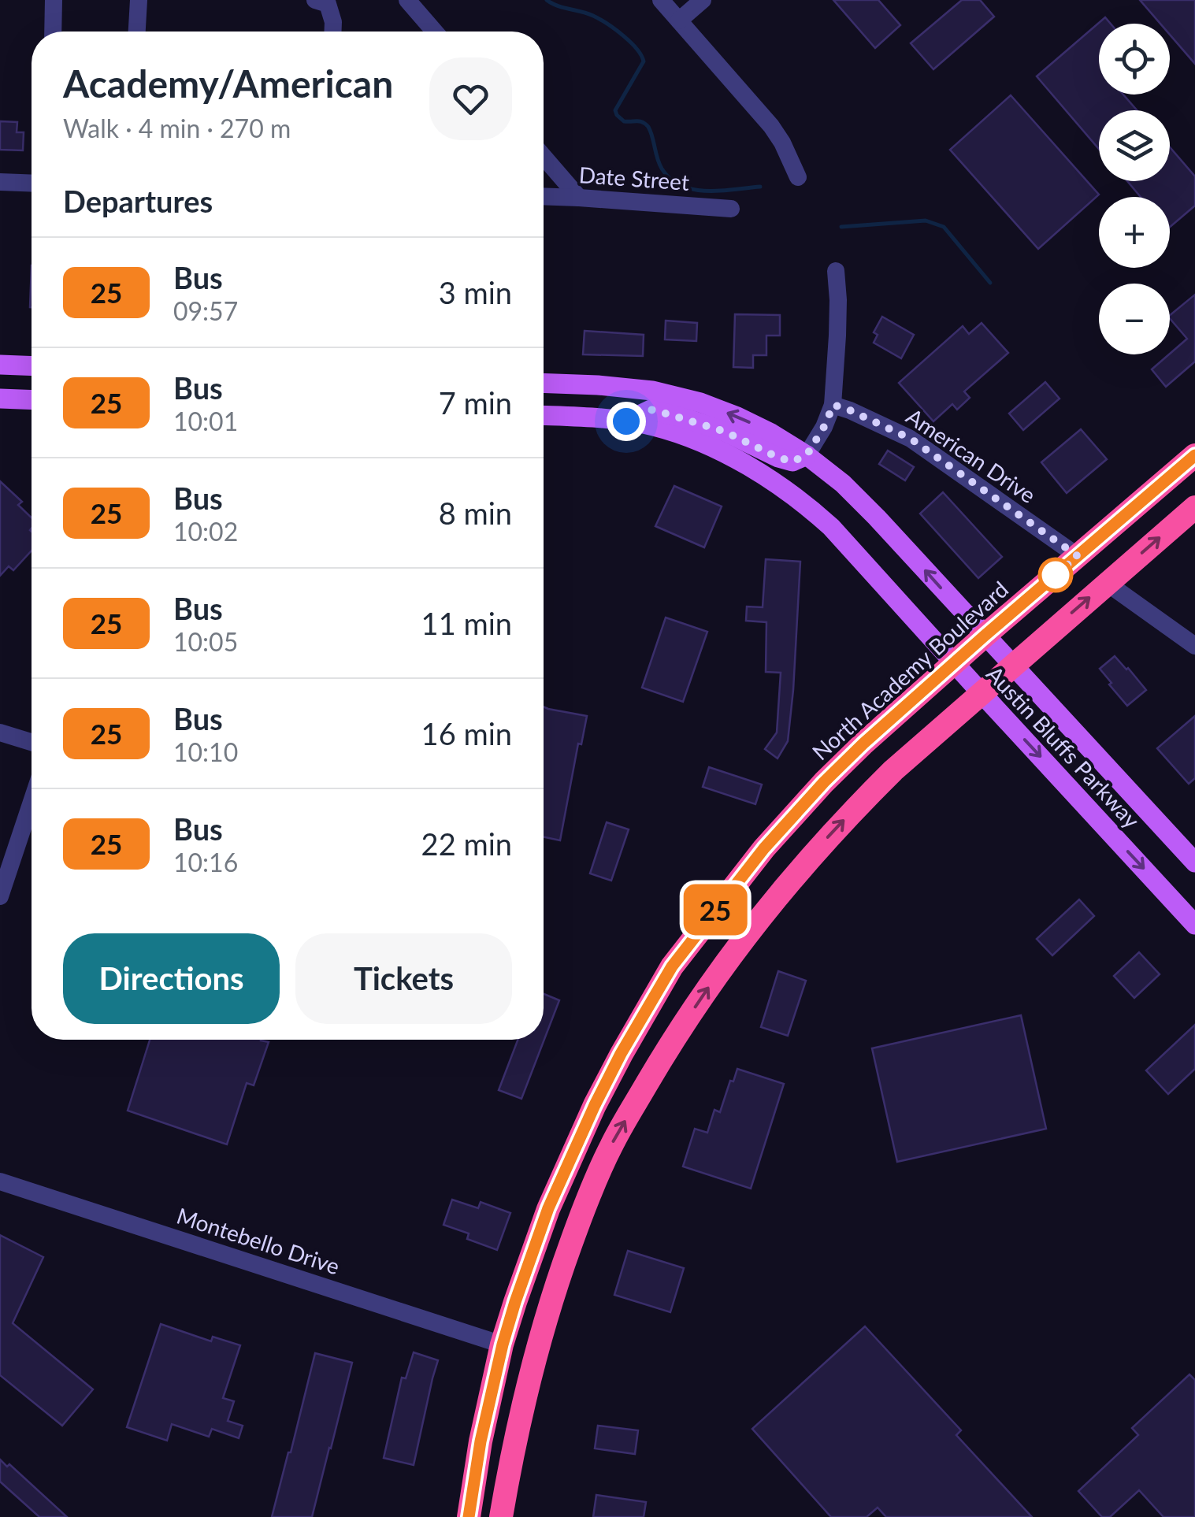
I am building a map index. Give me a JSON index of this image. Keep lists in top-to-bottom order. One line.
{"streets":{"highway":["North Academy Boulevard"],"main road":["Austin Bluffs Parkway"],"street":["Date Street","American Drive","Montebello Drive"]},"crossings":[["American Drive","North Academy Boulevard"],["North Academy Boulevard","Austin Bluffs Parkway"],["North Academy Boulevard","Montebello Drive"]],"lines":["bus line 25"],"page":{"on_map":"25","map_buttons":["+","−"],"heading":[["Academy/American","Walk · 4 min · 270 m"],"Departures"],"list":[{"mark":"25","name":"Bus","note":"09:57","value":"3 min"},{"mark":"25","name":"Bus","note":"10:01","value":"7 min"},{"mark":"25","name":"Bus","note":"10:02","value":"8 min"},{"mark":"25","name":"Bus","note":"10:05","value":"11 min"},{"mark":"25","name":"Bus","note":"10:10","value":"16 min"},{"mark":"25","name":"Bus","note":"10:16","value":"22 min"}],"buttons":["Directions","Tickets"]}}
